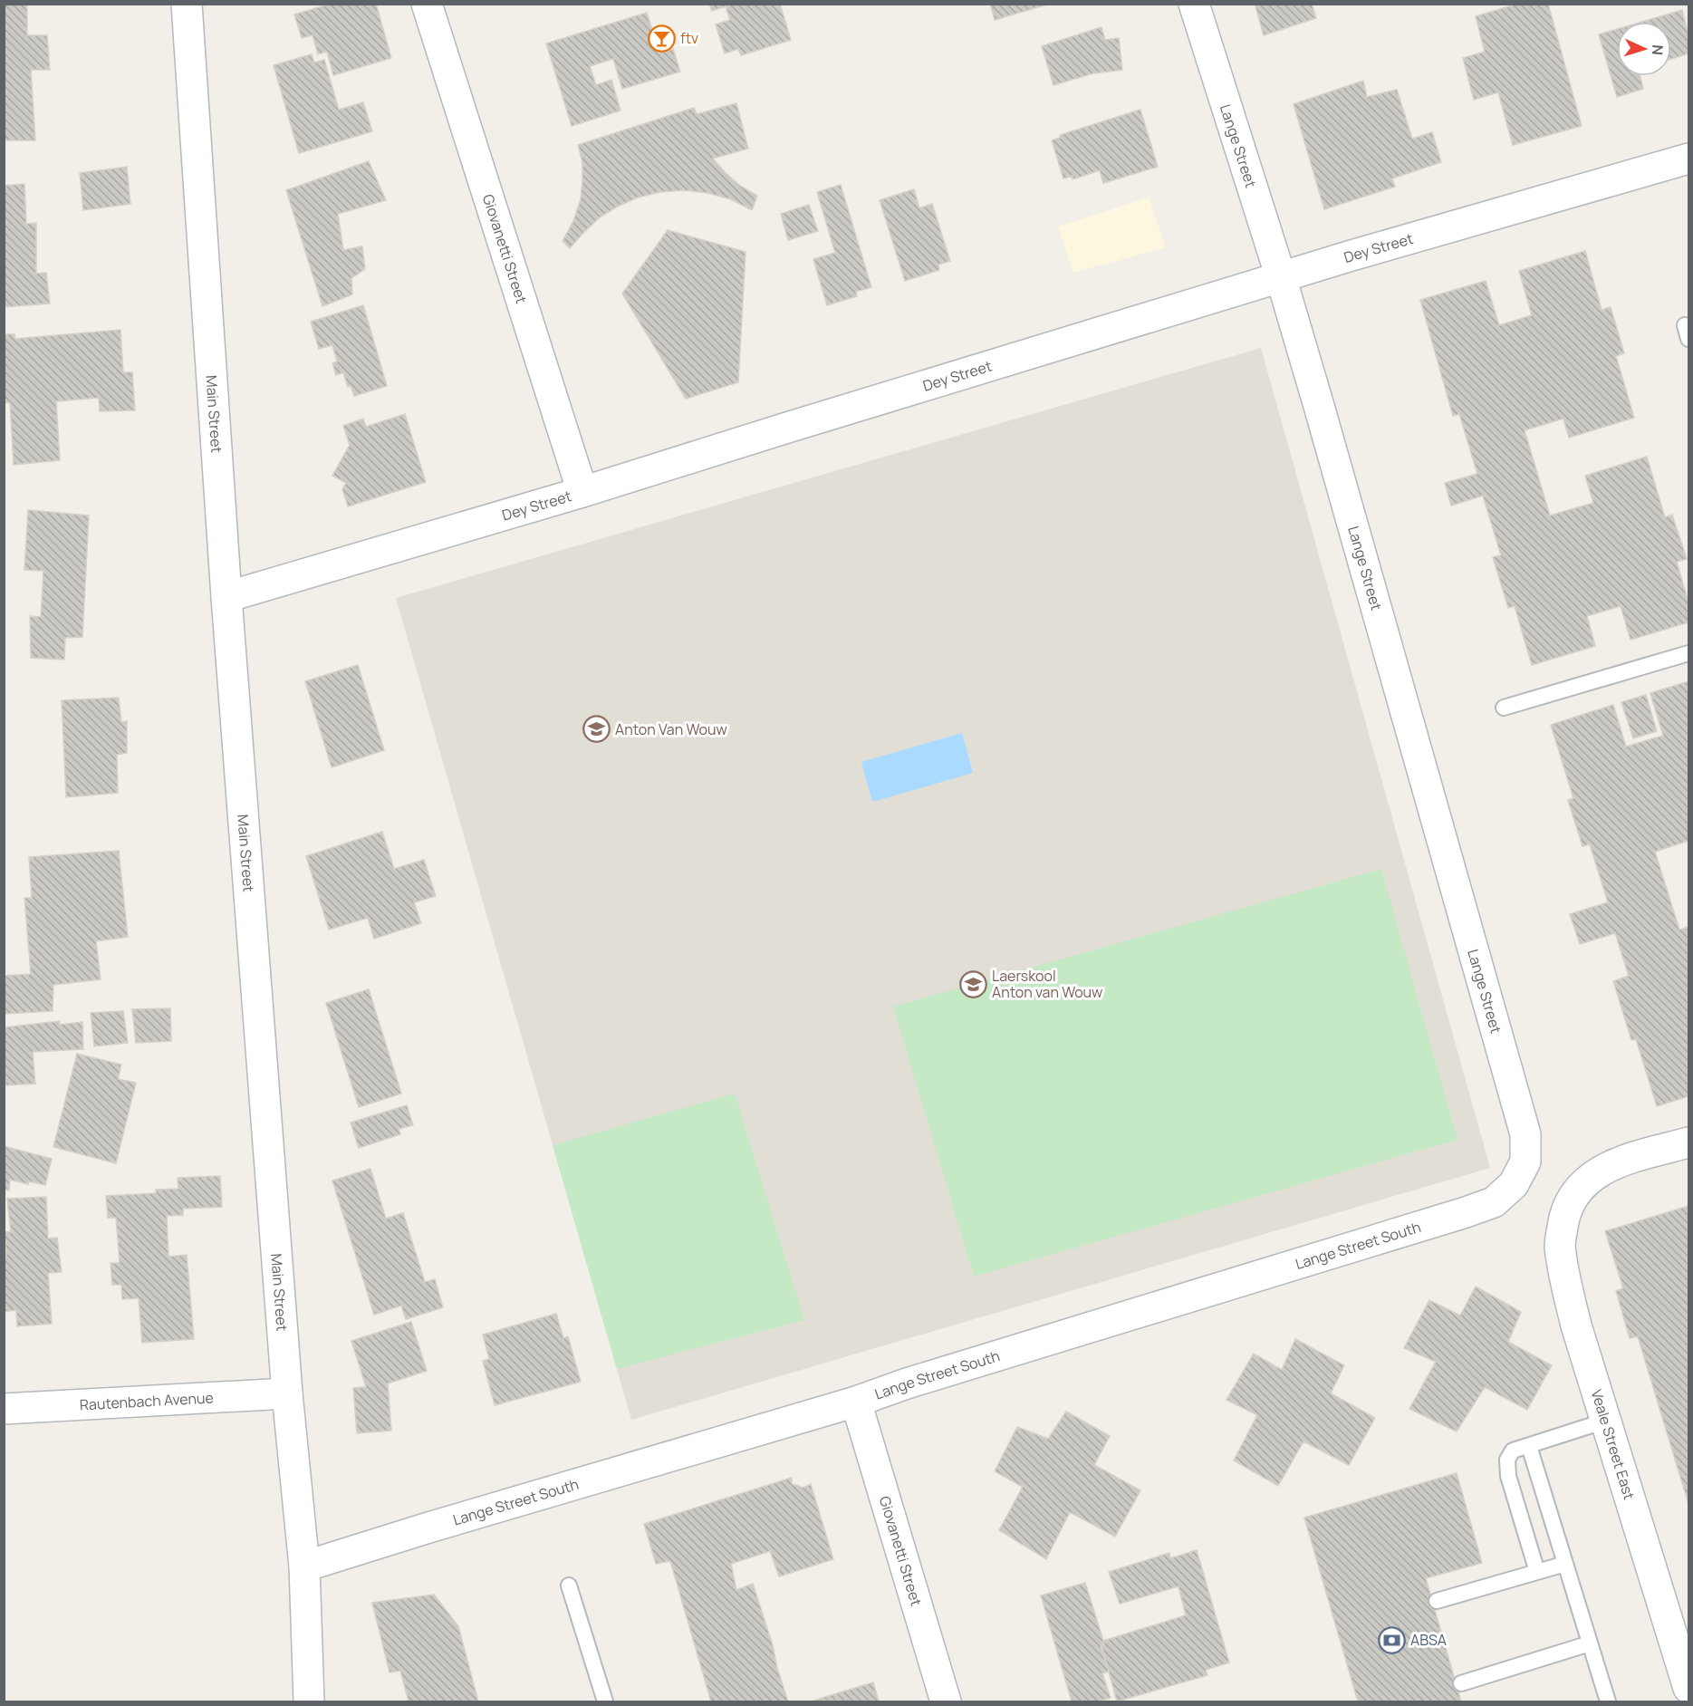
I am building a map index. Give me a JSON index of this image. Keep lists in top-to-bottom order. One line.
{"streets":{"street":["Lange Street","Giovanetti Street","Dey Street","Main Street","Lange Street South","Rautenbach Avenue","Veale Street East"]},"crossings":[["Lange Street","Dey Street"],["Lange Street","Lange Street South"],["Giovanetti Street","Dey Street"],["Giovanetti Street","Lange Street South"],["Dey Street","Main Street"],["Main Street","Lange Street South"],["Main Street","Rautenbach Avenue"]],"places":{"bar":["ftv"],"school or university":["Anton Van Wouw","Laerskool Anton van Wouw"],"bank":["ABSA"]},"north":"right"}
